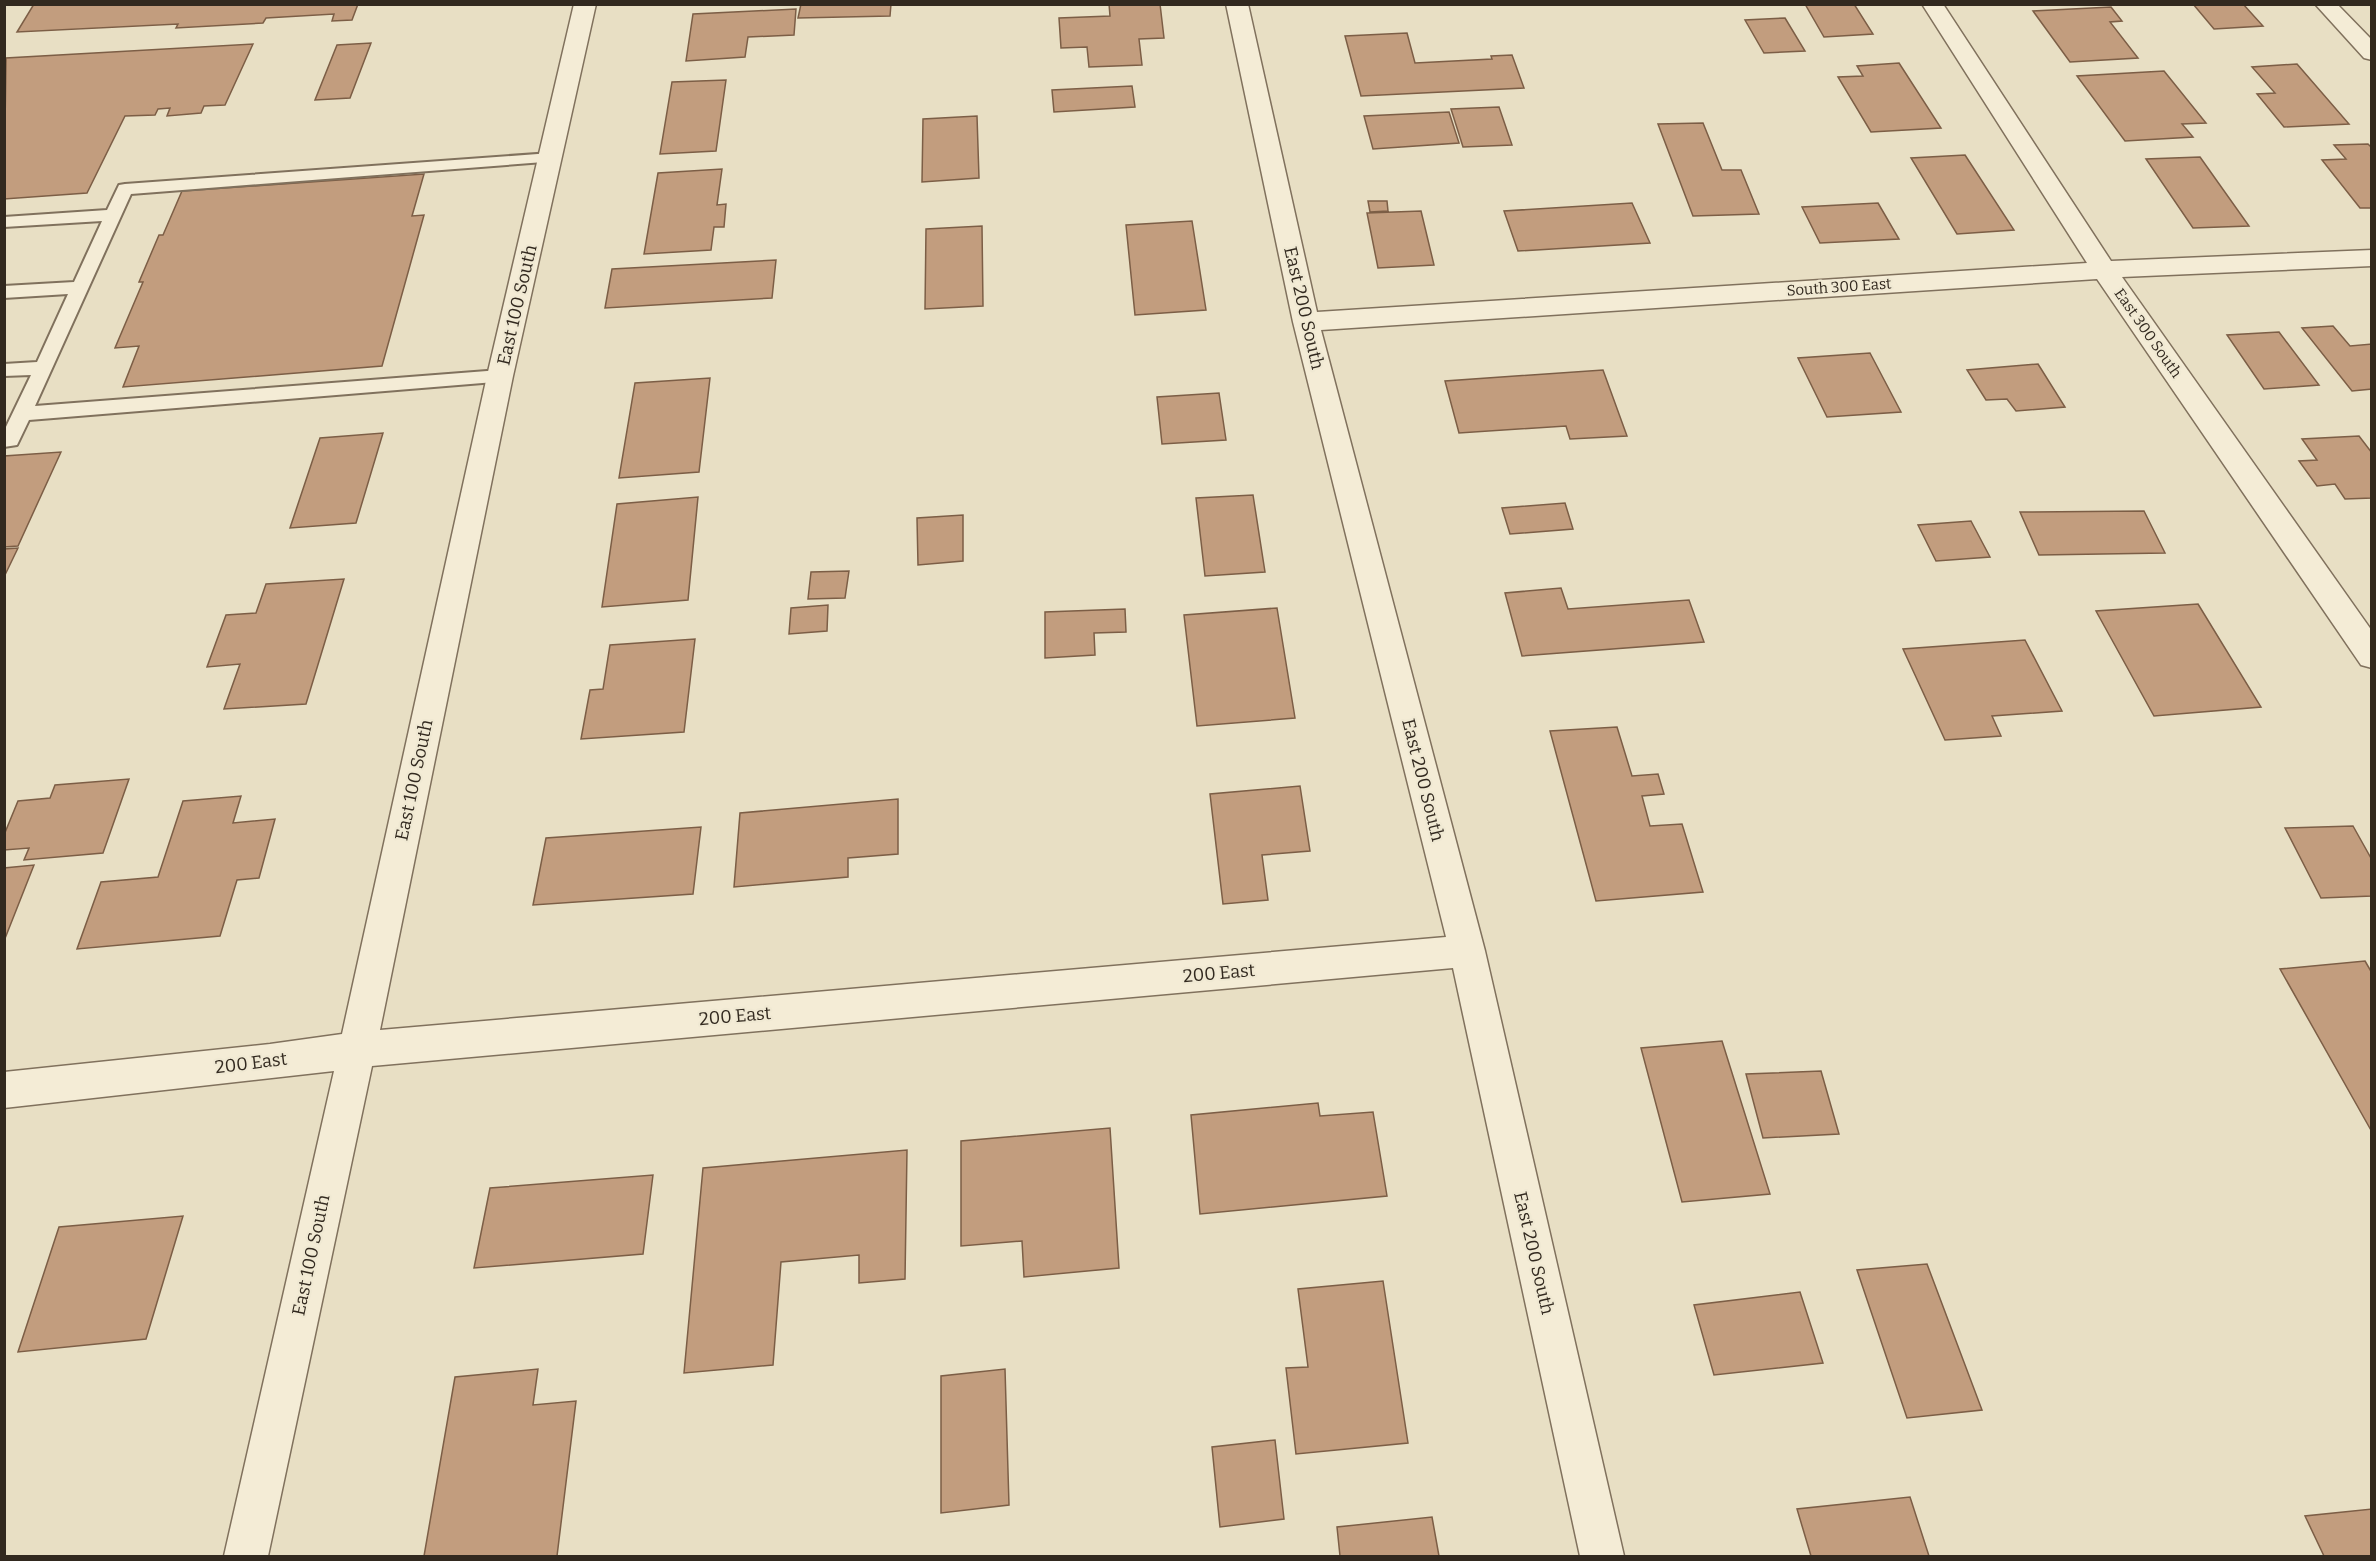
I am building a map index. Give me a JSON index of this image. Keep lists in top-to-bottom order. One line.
{"streets":{"street":["South 300 East","East 100 South","East 200 South","East 300 South","200 East"]},"crossings":[["South 300 East","East 200 South"],["South 300 East","East 300 South"],["East 100 South","200 East"],["East 200 South","200 East"]]}
